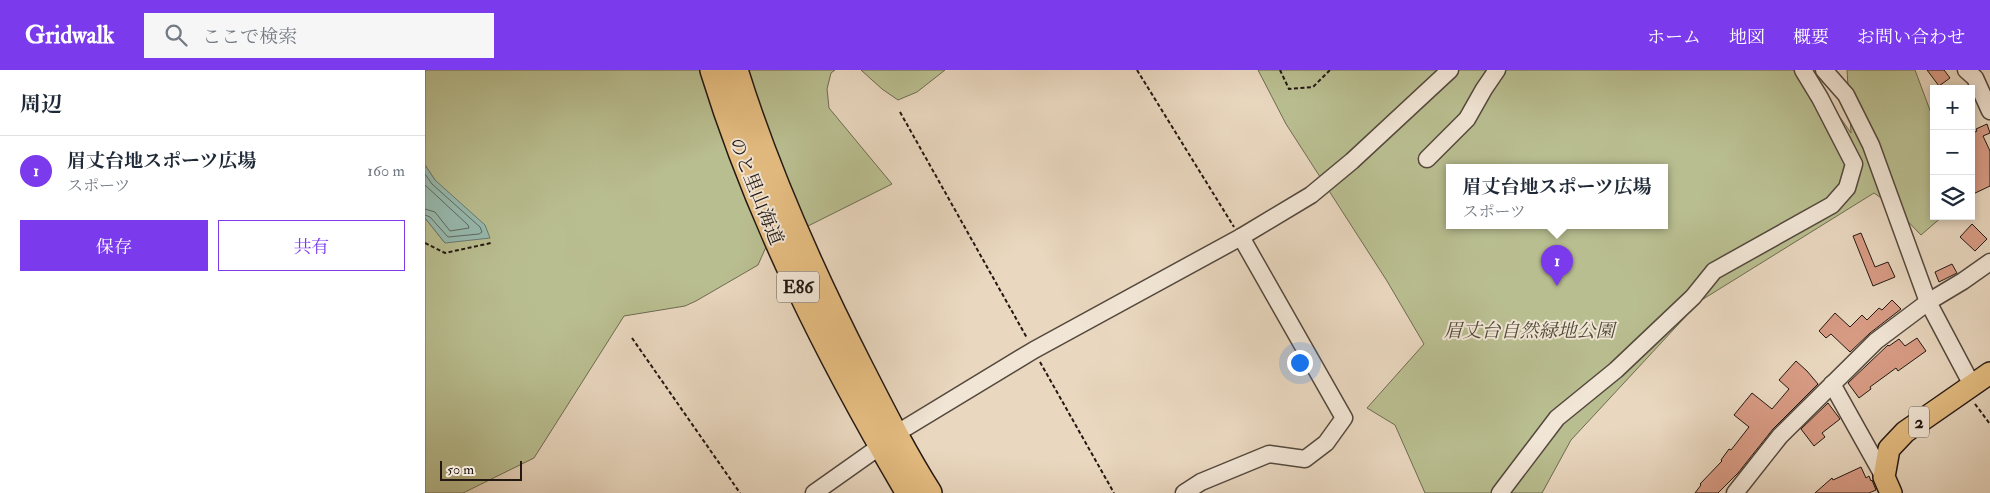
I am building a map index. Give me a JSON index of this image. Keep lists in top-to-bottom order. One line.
{"streets":{"highway":["のと里山海道","E86"],"main road":["2"]},"parks":["眉丈台自然緑地公園"],"scale_bar":"50 m","page":{"header":"Gridwalk","search":"ここで検索","nav":["ホーム","地図","概要","お問い合わせ"],"heading":"周辺","map_buttons":["+","−"],"list":[{"mark":"1","name":"眉丈台地スポーツ広場","note":"スポーツ","value":"160 m"}],"popup":["眉丈台地スポーツ広場","スポーツ"],"buttons":["保存","共有"],"pins":"1","scale":"50 m"}}
